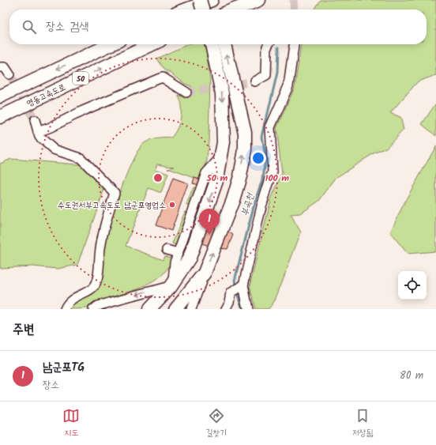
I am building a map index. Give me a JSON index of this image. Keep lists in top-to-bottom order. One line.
{"streets":{"highway":["50","영동고속도로"]},"water":["부곡천"],"places":["수도권서부고속도로 남군포영업소"],"page":{"search":"장소 검색","pins":"1","heading":"주변","list":[{"mark":"1","name":"남군포TG","note":"장소","value":"80 m"}],"nav":["지도","길찾기","저장됨"]},"rings":["50 m","100 m"]}
